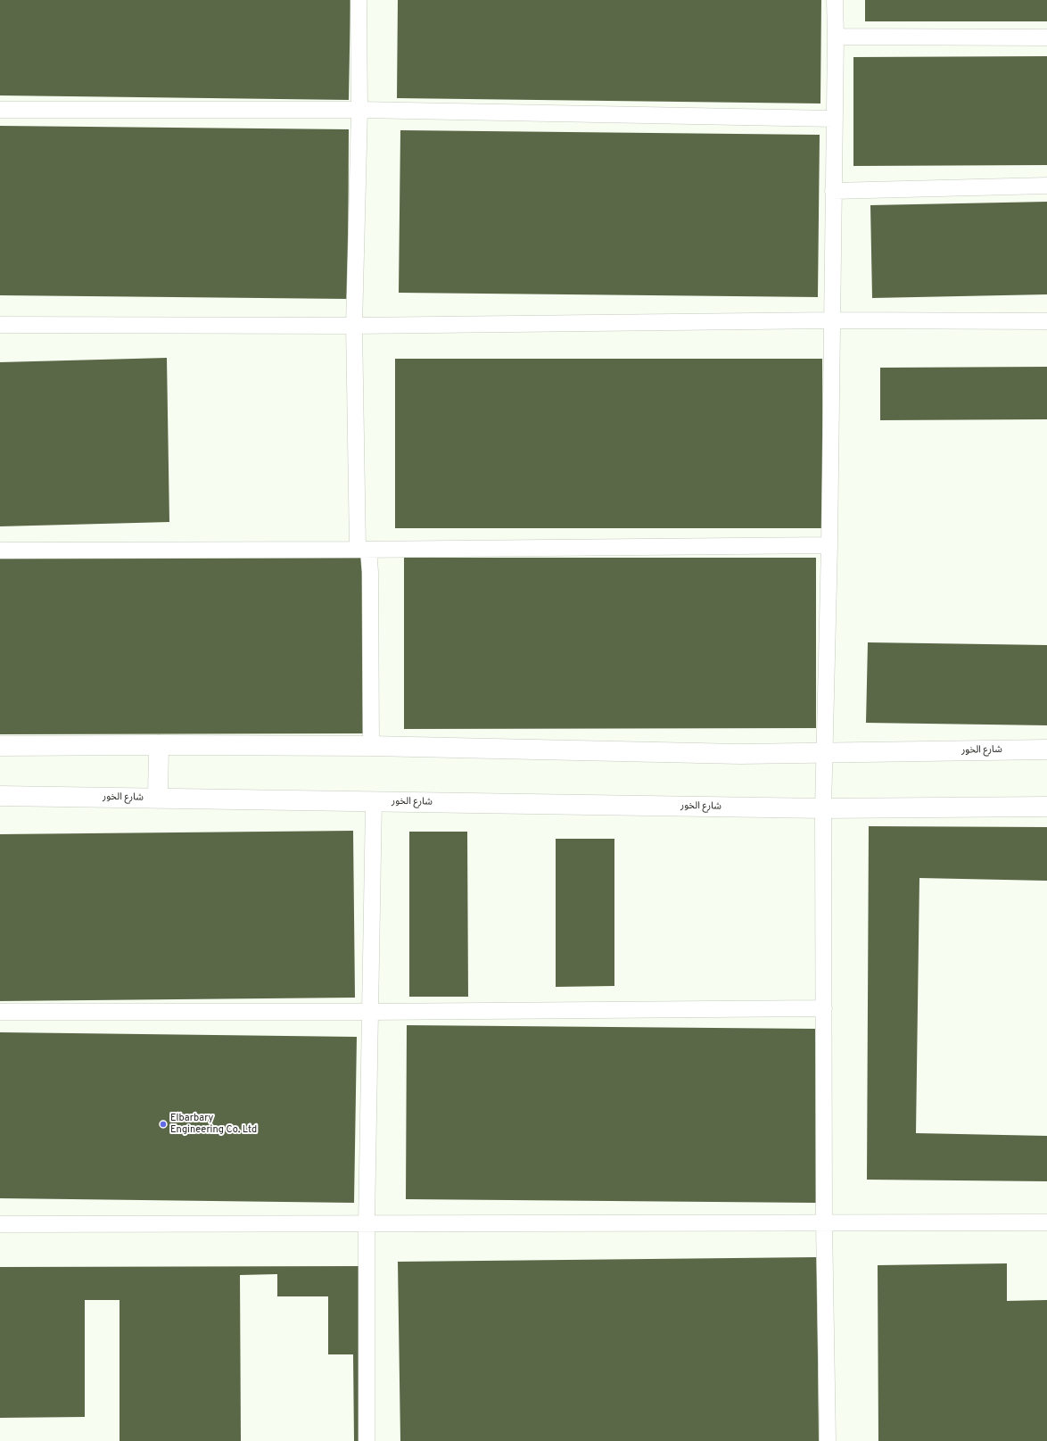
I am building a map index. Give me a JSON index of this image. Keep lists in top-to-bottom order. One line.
{"streets":{"street":["شارع الخور"]},"places":["Elbarbary Engineering Co. Ltd"]}
